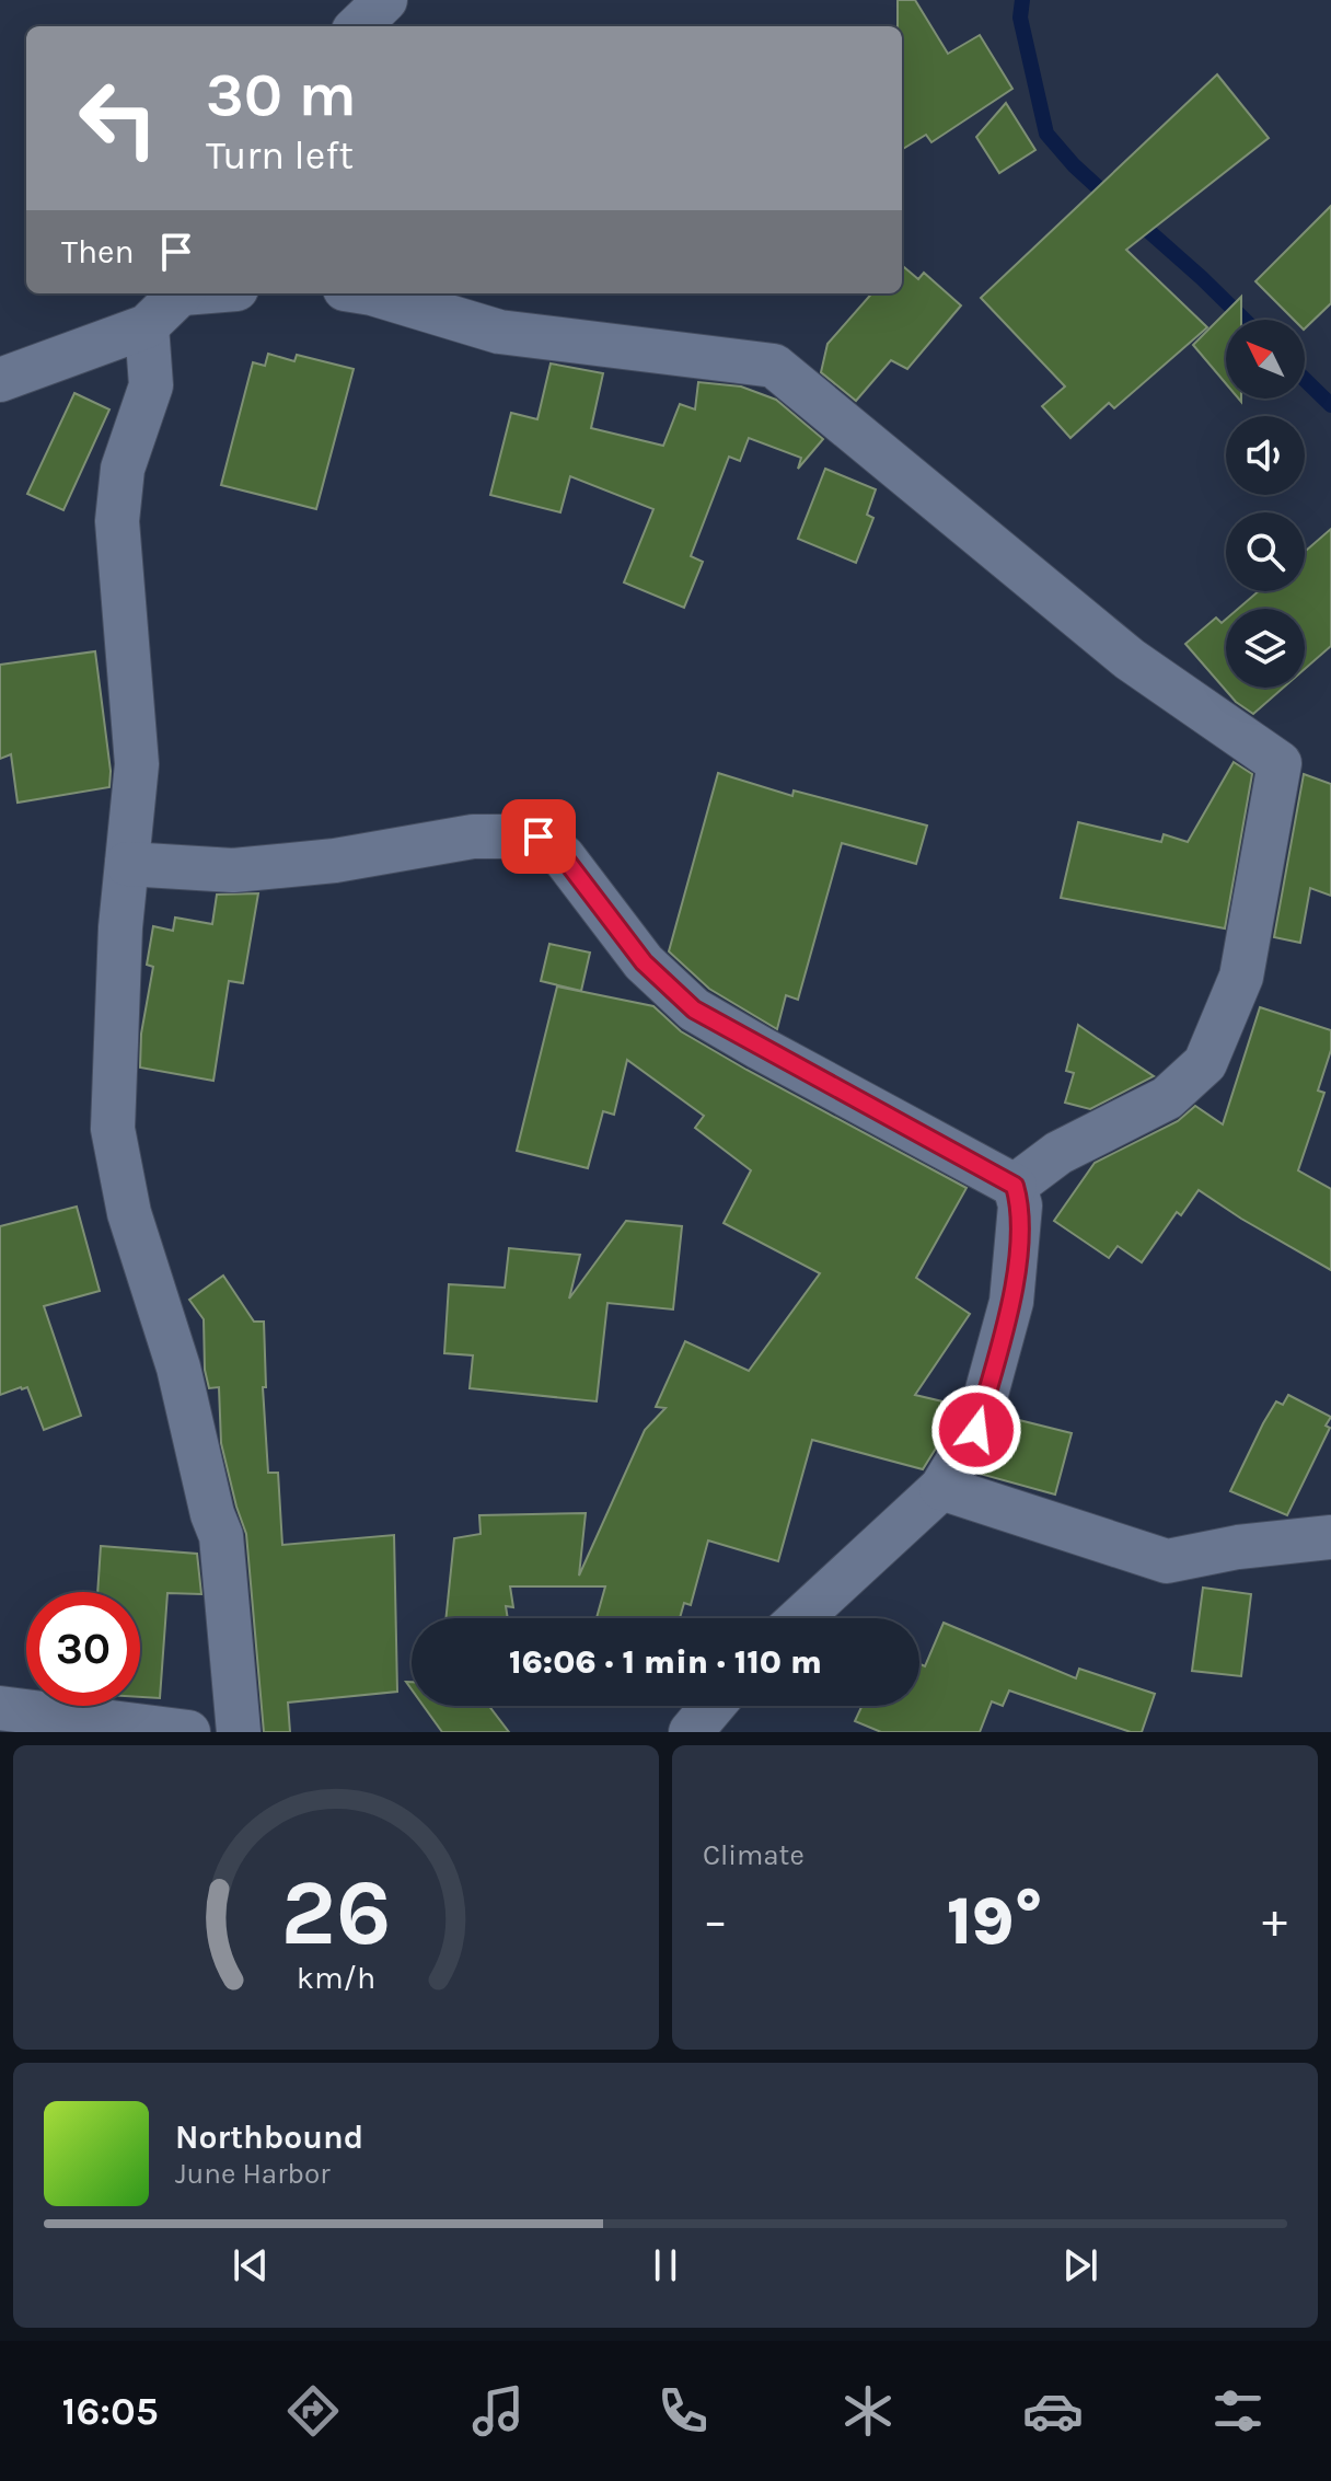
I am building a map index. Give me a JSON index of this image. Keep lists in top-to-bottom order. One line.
{"north":"top left","page":{"turn":["30 m","Turn left"],"then":"Then","limit":"30","trip":"16:06 · 1 min · 110 m","tile":"Climate","heat":["−","19°","+"],"song":["Northbound","June Harbor"],"tabs":"16:05","gauge":["26","km/h"]}}
